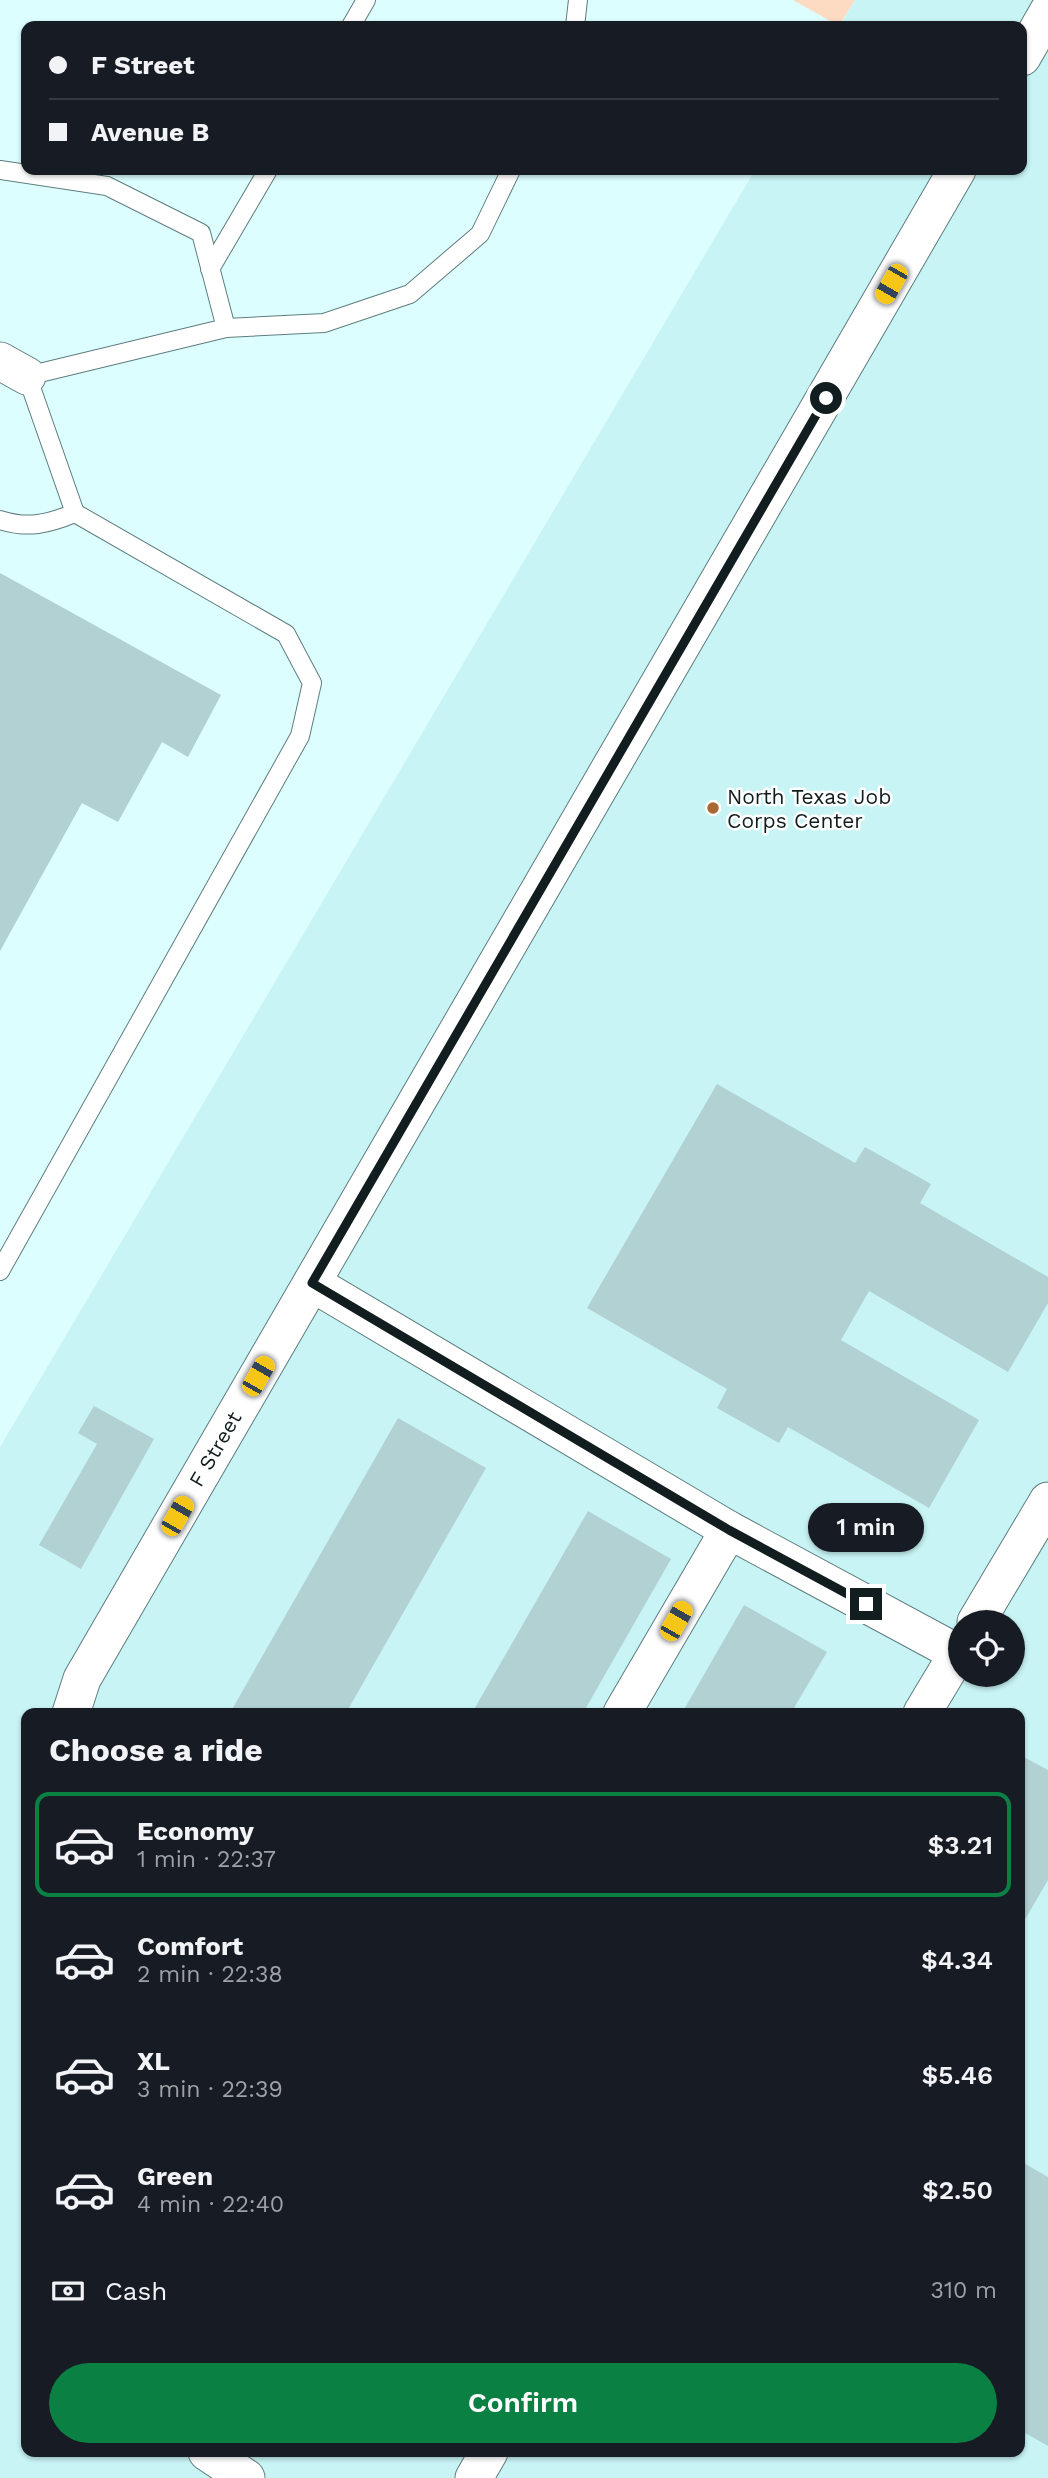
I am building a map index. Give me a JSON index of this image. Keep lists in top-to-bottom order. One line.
{"streets":{"street":["F Street"]},"places":["North Texas Job Corps Center"],"page":{"banner":["F Street","Avenue B"],"bubble":"1 min","heading":"Choose a ride","list":[{"name":"Economy","note":"1 min · 22:37","value":"$3.21"},{"name":"Comfort","note":"2 min · 22:38","value":"$4.34"},{"name":"XL","note":"3 min · 22:39","value":"$5.46"},{"name":"Green","note":"4 min · 22:40","value":"$2.50"}],"pay":["Cash","310 m"],"buttons":"Confirm"}}
